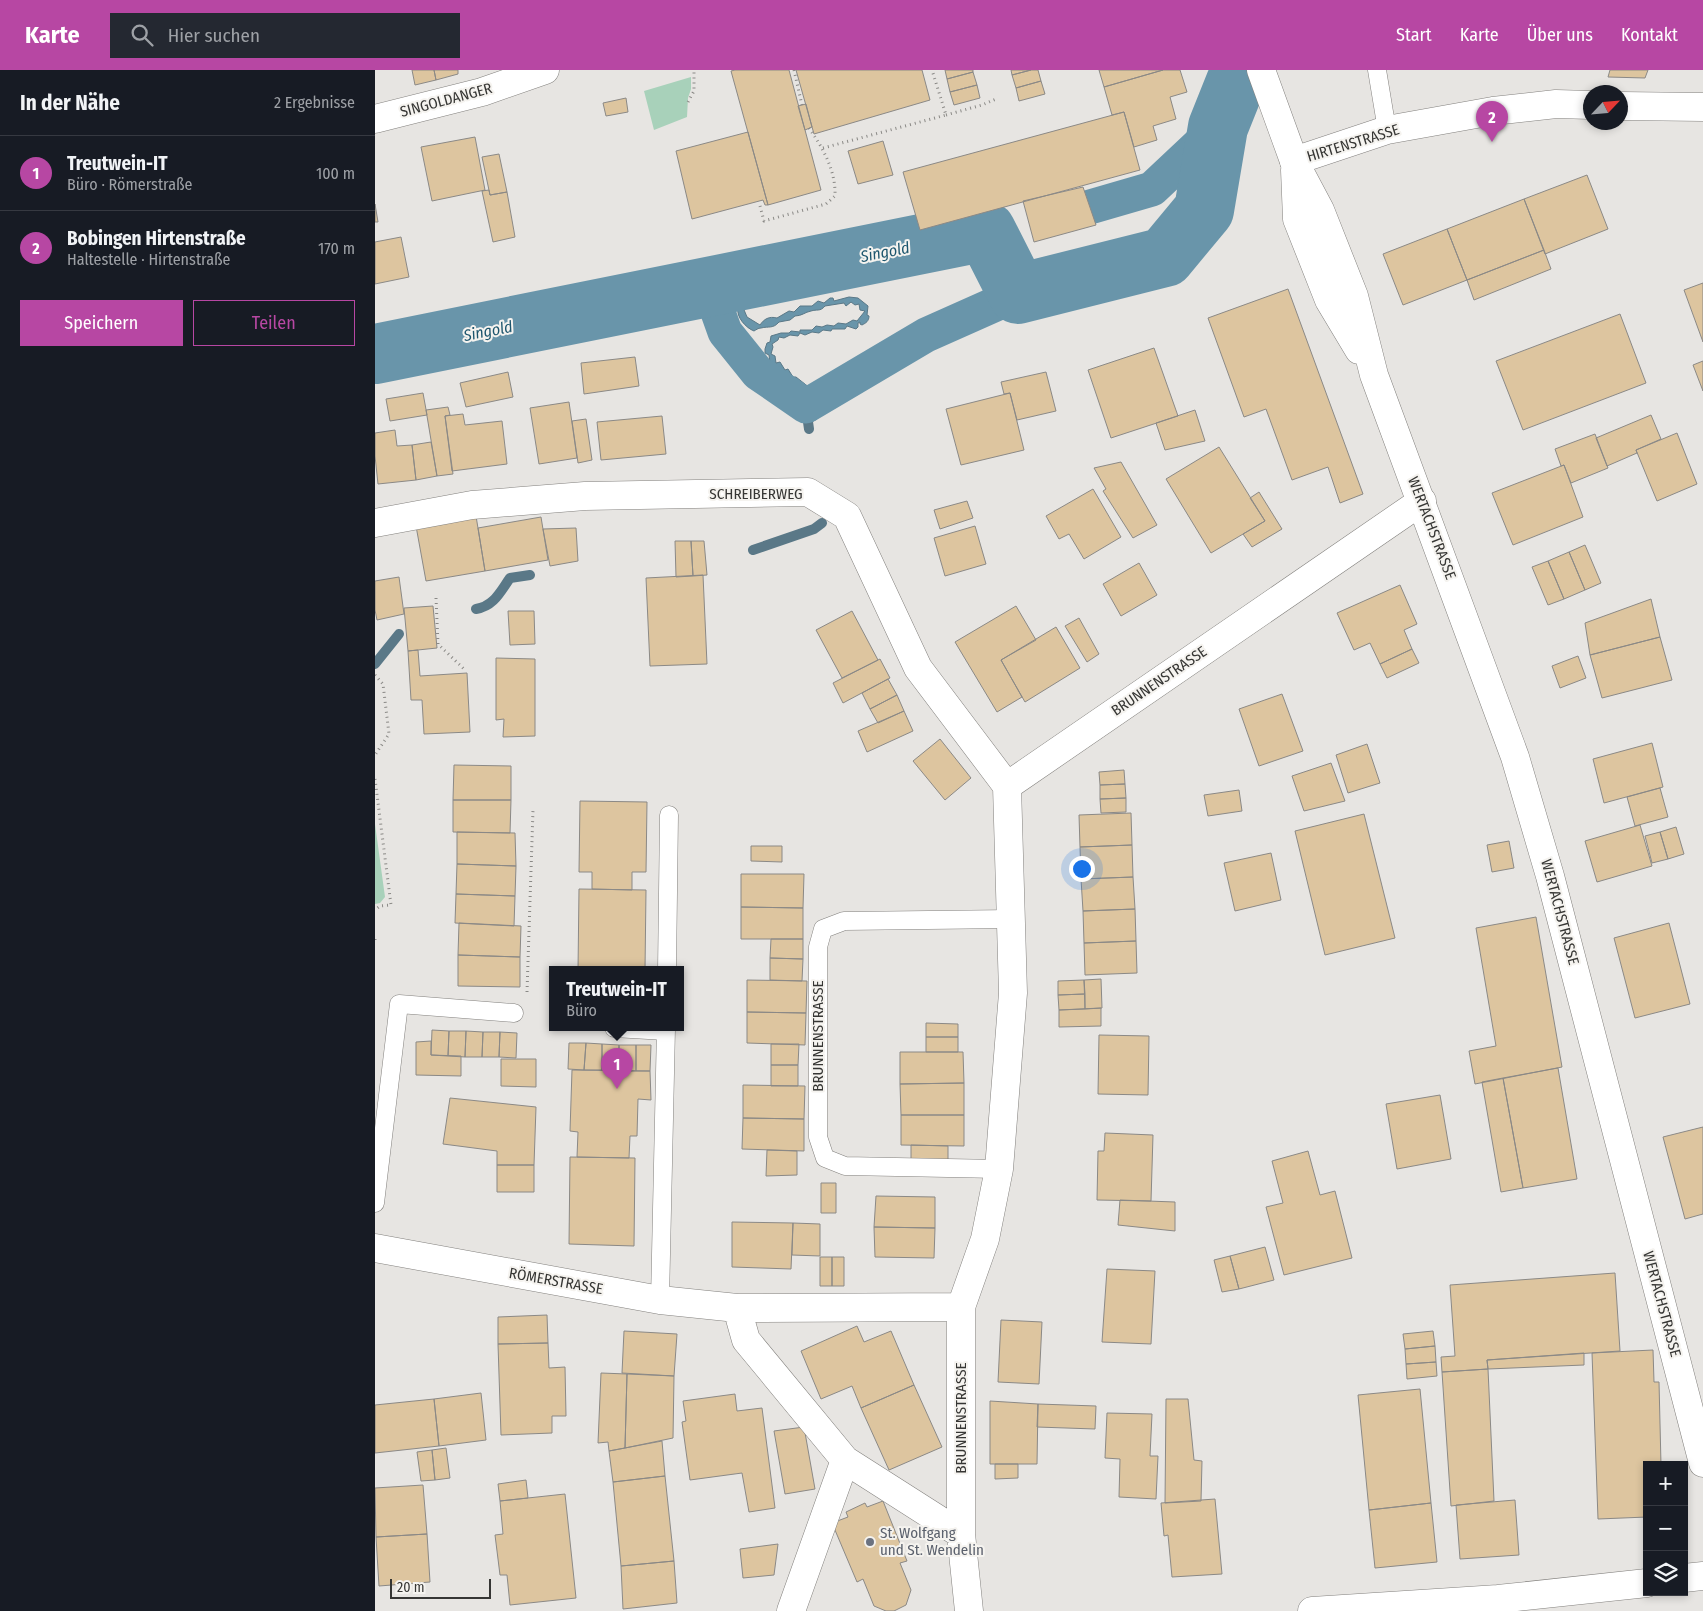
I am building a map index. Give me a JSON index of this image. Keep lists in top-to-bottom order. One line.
{"streets":{"street":["SINGOLDANGER","HIRTENSTRASSE","SCHREIBERWEG","WERTACHSTRASSE","BRUNNENSTRASSE","RÖMERSTRASSE"]},"crossings":[["HIRTENSTRASSE","WERTACHSTRASSE"],["SCHREIBERWEG","BRUNNENSTRASSE"],["WERTACHSTRASSE","BRUNNENSTRASSE"],["BRUNNENSTRASSE","RÖMERSTRASSE"]],"water":["Singold"],"places":["St. Wolfgang und St. Wendelin"],"scale_bar":"20 m","north":"top right","page":{"header":"Karte","search":"Hier suchen","nav":["Start","Karte","Über uns","Kontakt"],"heading":["In der Nähe","2 Ergebnisse"],"pins":["2","1"],"list":[{"mark":"1","name":"Treutwein-IT","note":"Büro · Römerstraße","value":"100 m"},{"mark":"2","name":"Bobingen Hirtenstraße","note":"Haltestelle · Hirtenstraße","value":"170 m"}],"buttons":["Speichern","Teilen"],"popup":["Treutwein-IT","Büro"],"map_buttons":["+","−"],"scale":"20 m"}}
